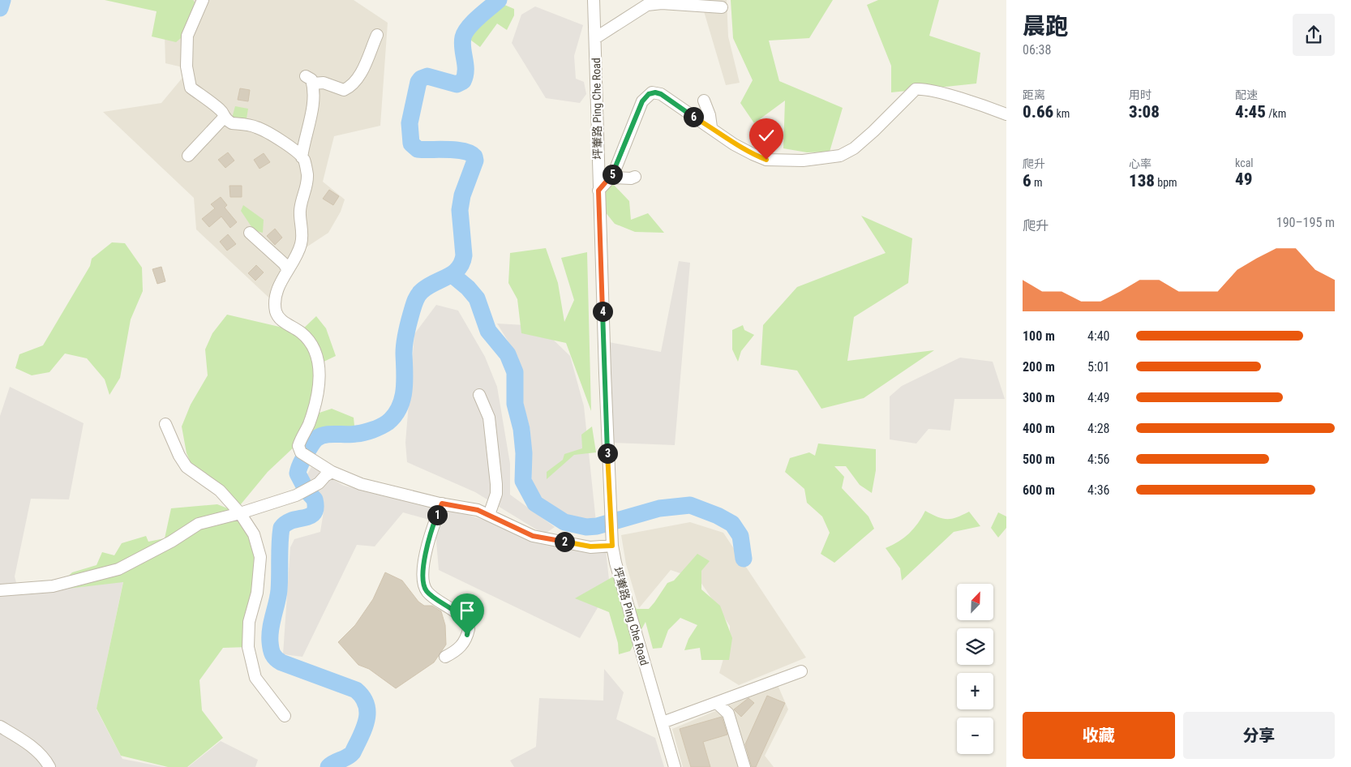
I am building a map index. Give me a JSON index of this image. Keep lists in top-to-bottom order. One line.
{"streets":{"street":["坪輋路 Ping Che Road"]},"north":"top right","page":{"heading":["晨跑","06:38"],"stats":[["距离","0.66 km"],["用时","3:08"],["配速","4:45 /km"],["爬升","6 m"],["心率","138 bpm"],["kcal","49"]],"pins":["6","5","4","3","1","2"],"chart":["爬升","190–195 m"],"list":[{"name":"100 m","note":"4:40"},{"name":"200 m","note":"5:01"},{"name":"300 m","note":"4:49"},{"name":"400 m","note":"4:28"},{"name":"500 m","note":"4:56"},{"name":"600 m","note":"4:36"}],"map_buttons":["+","−"],"buttons":["收藏","分享"]}}
